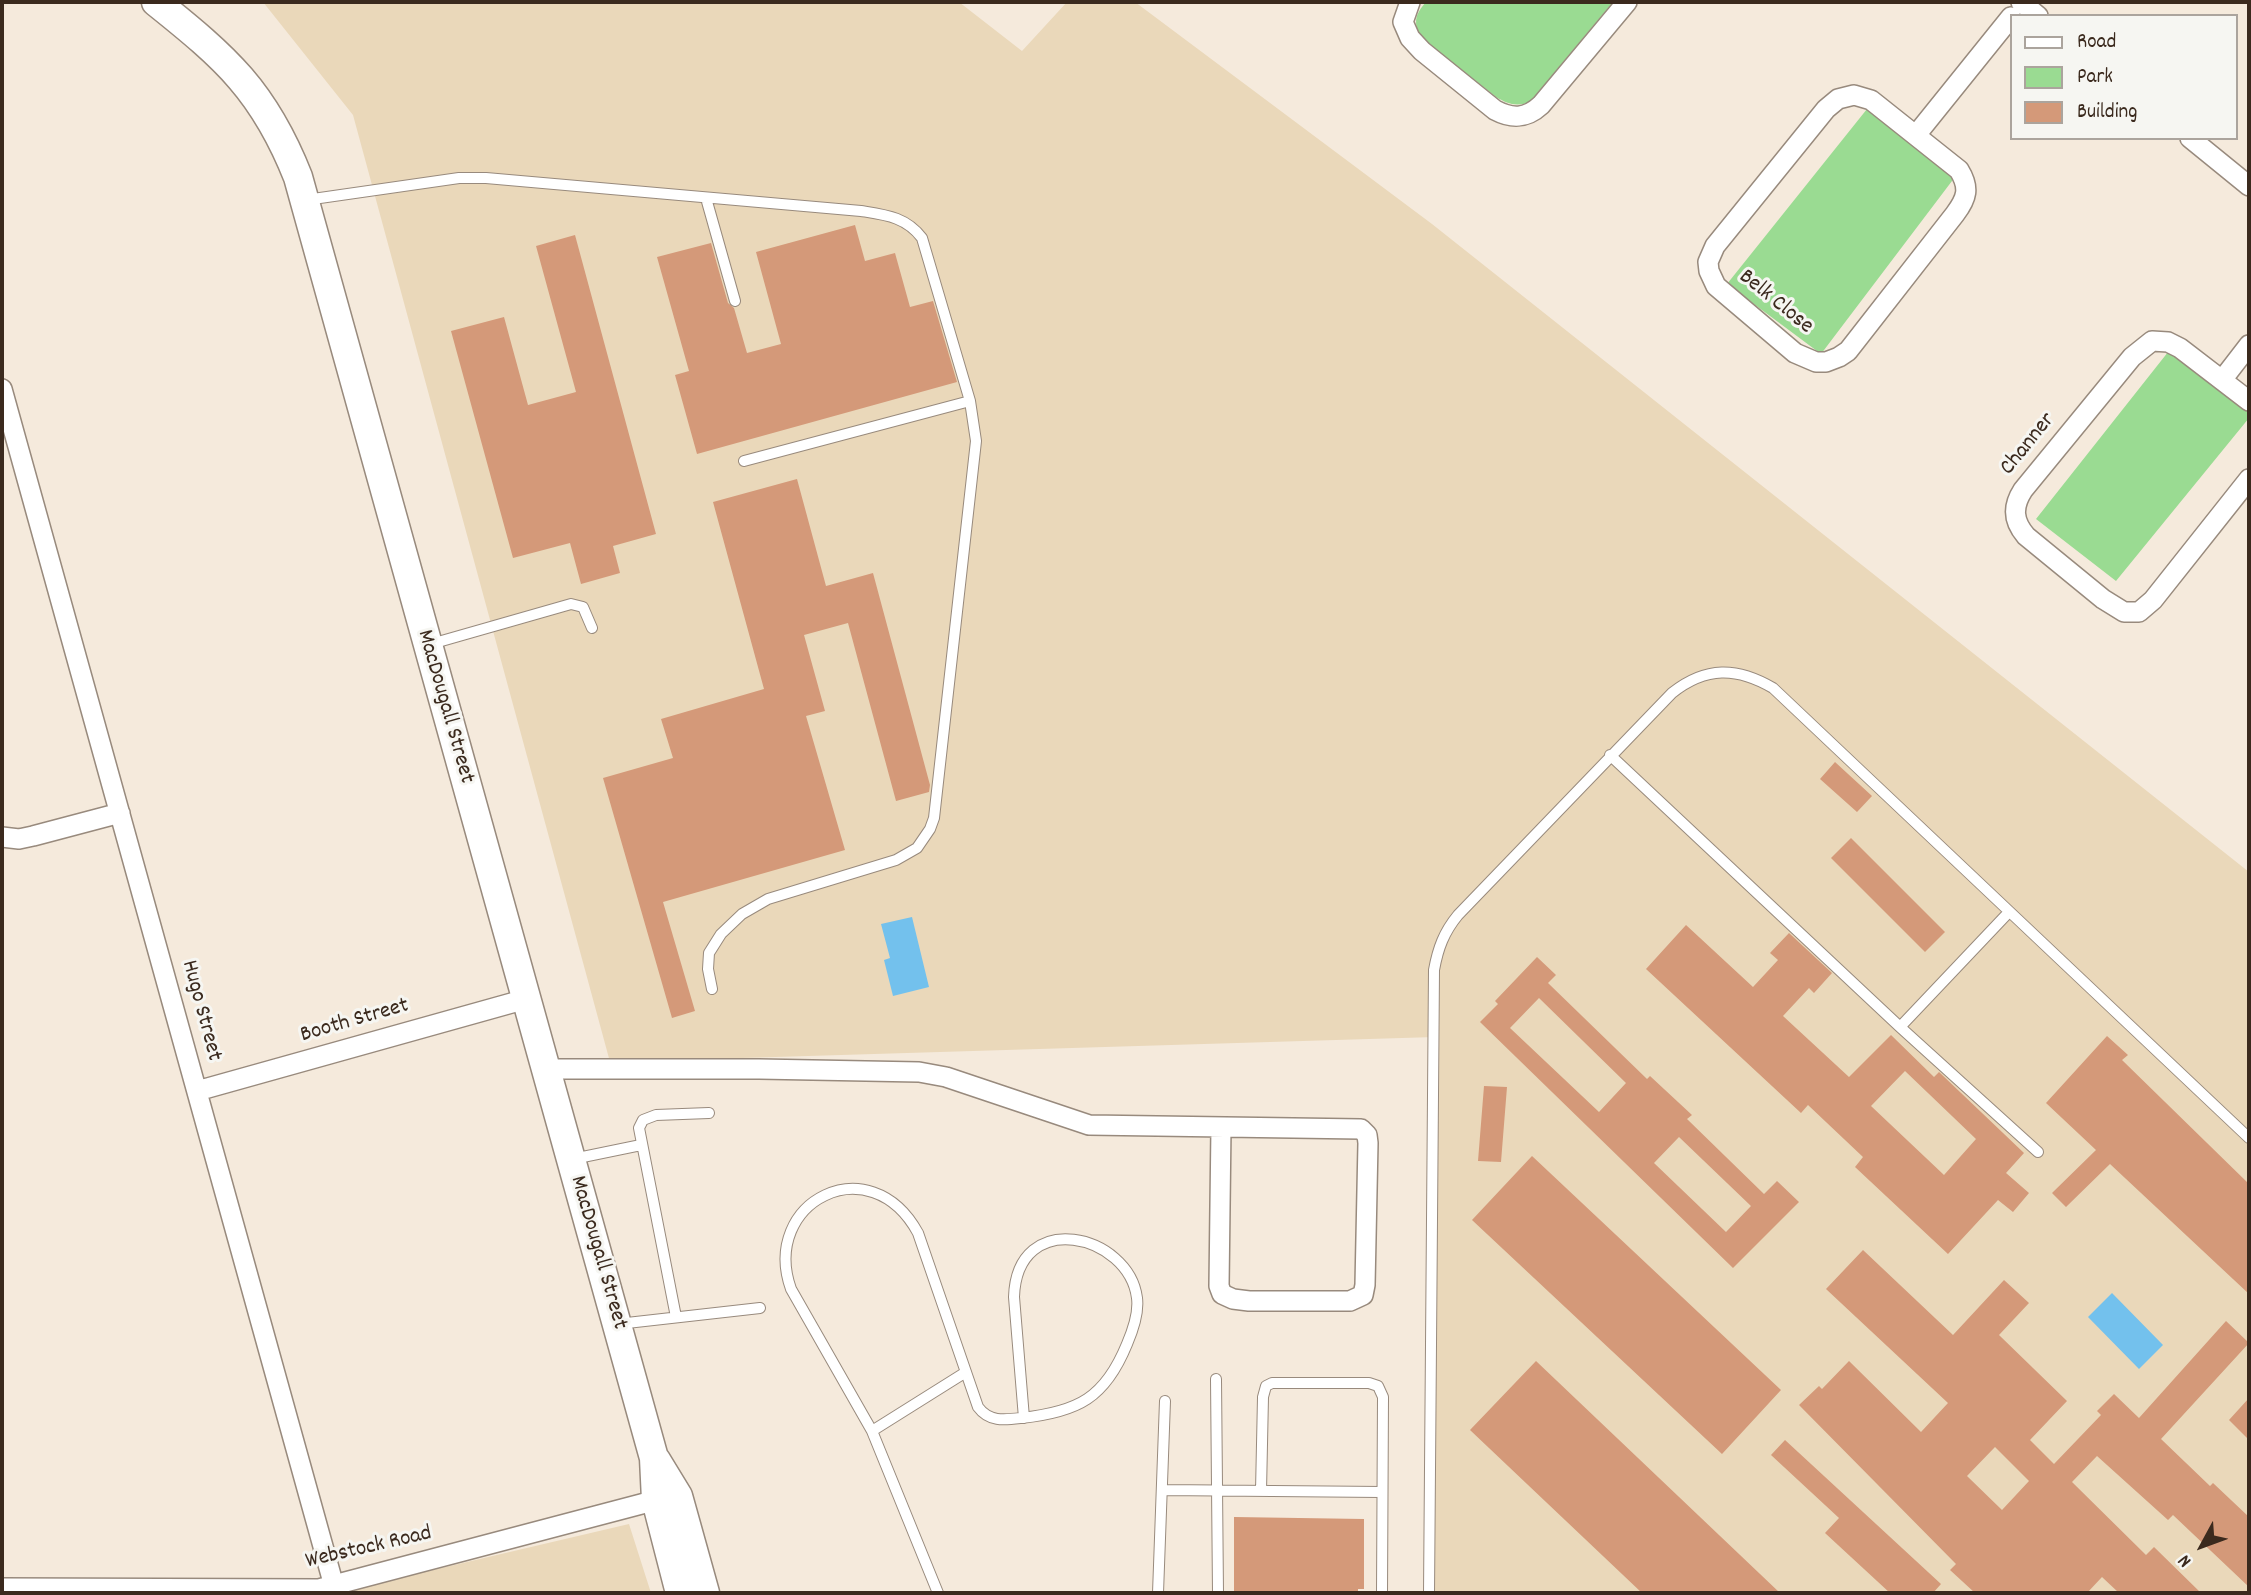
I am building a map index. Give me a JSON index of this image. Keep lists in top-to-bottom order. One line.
{"streets":{"street":["Belk Close","Channer","MacDougall Street","Hugo Street","Booth Street","Webstock Road"]},"crossings":[["MacDougall Street","Booth Street"],["MacDougall Street","Webstock Road"],["Hugo Street","Booth Street"],["Hugo Street","Webstock Road"]],"legend":["Road","Park","Building"],"north":"bottom left"}
